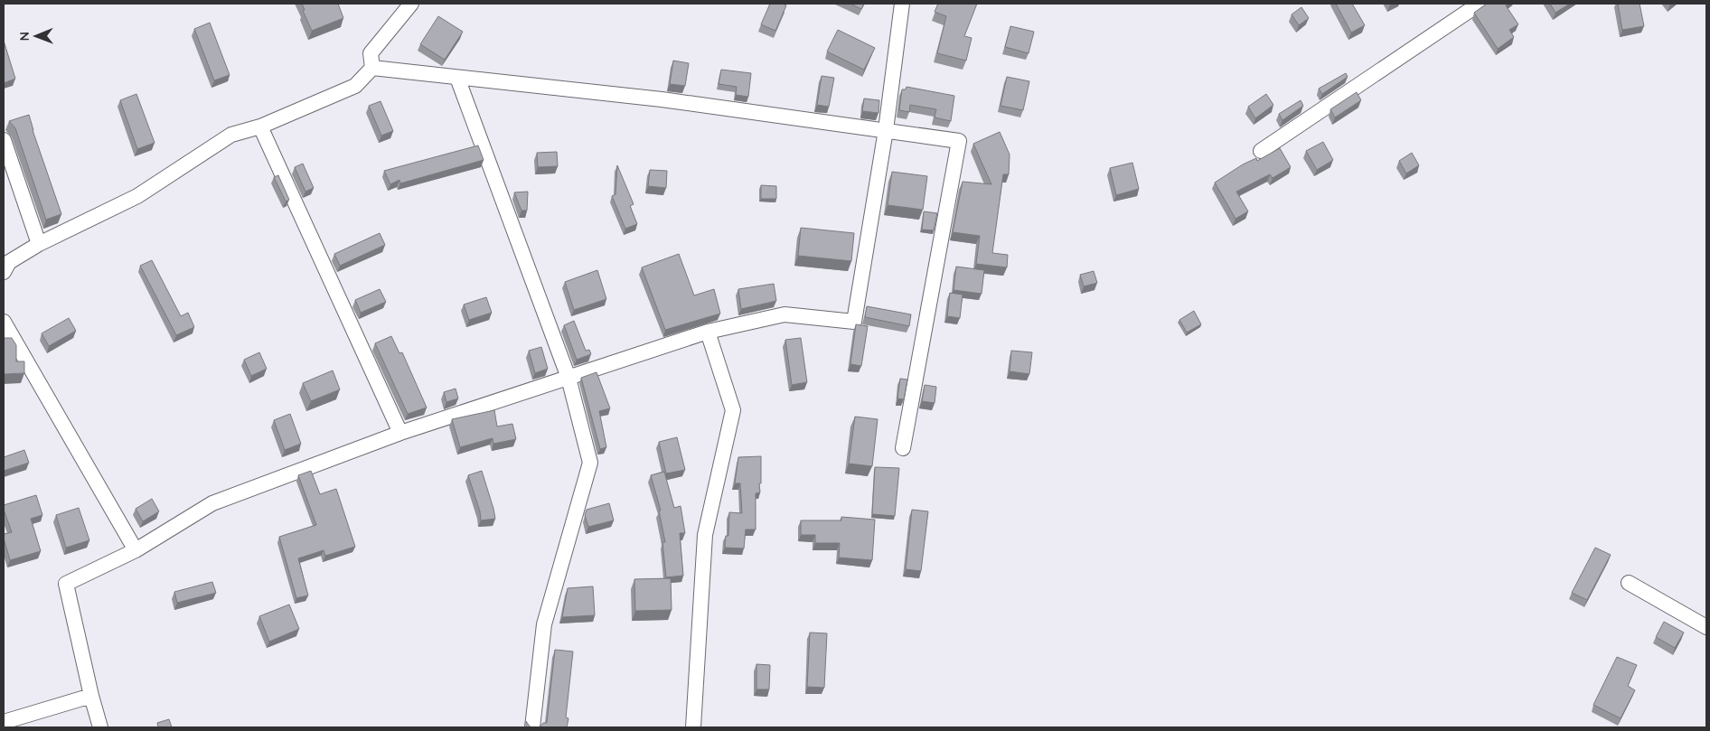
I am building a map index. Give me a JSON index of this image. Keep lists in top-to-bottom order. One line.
{"north":"left"}
